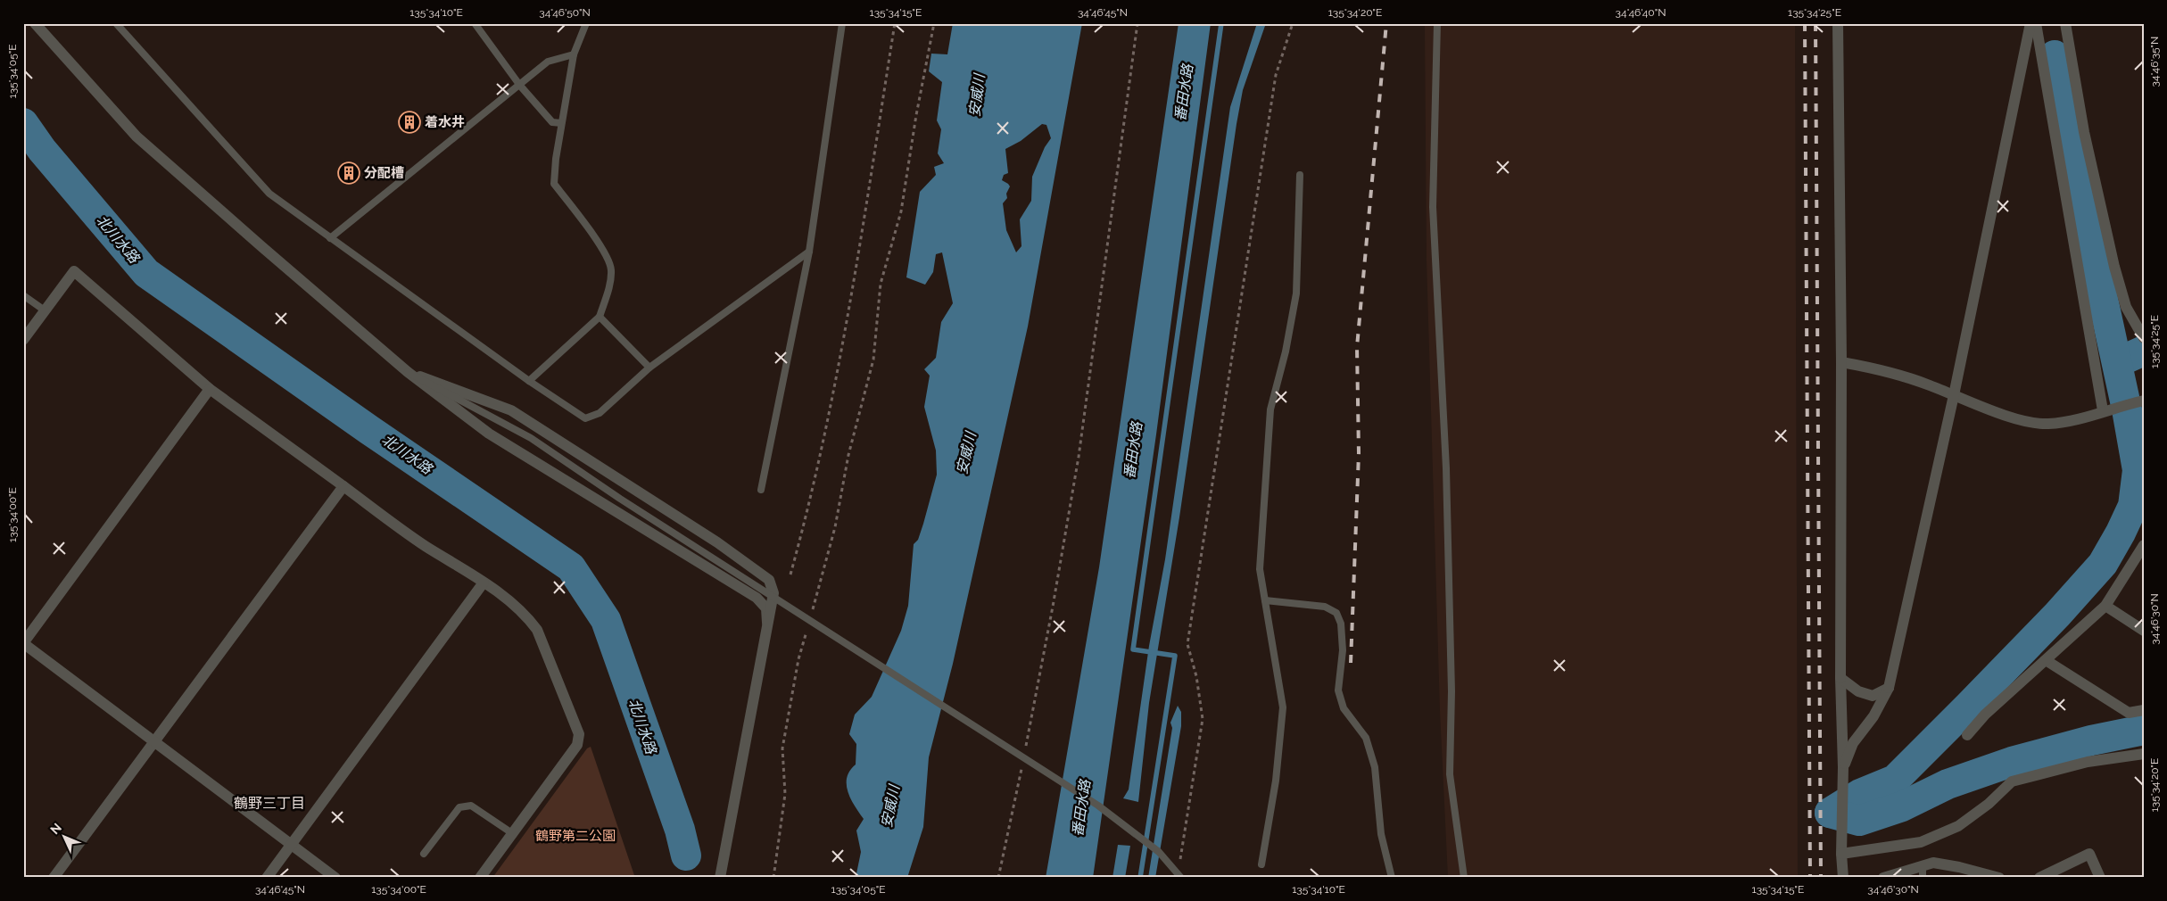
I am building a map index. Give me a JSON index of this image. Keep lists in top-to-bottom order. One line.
{"districts":["鶴野三丁目"],"water":["番田水路","安威川","北川水路"],"parks":["鶴野第二公園"],"places":{"building":["着水井","分配槽"]},"north":"top left","coordinates":["135°34'10\"E","34°46'50\"N","135°34'15\"E","34°46'45\"N","135°34'20\"E","34°46'40\"N","135°34'25\"E","34°46'35\"N","135°34'05\"E","135°34'00\"E","34°46'30\"N"]}
